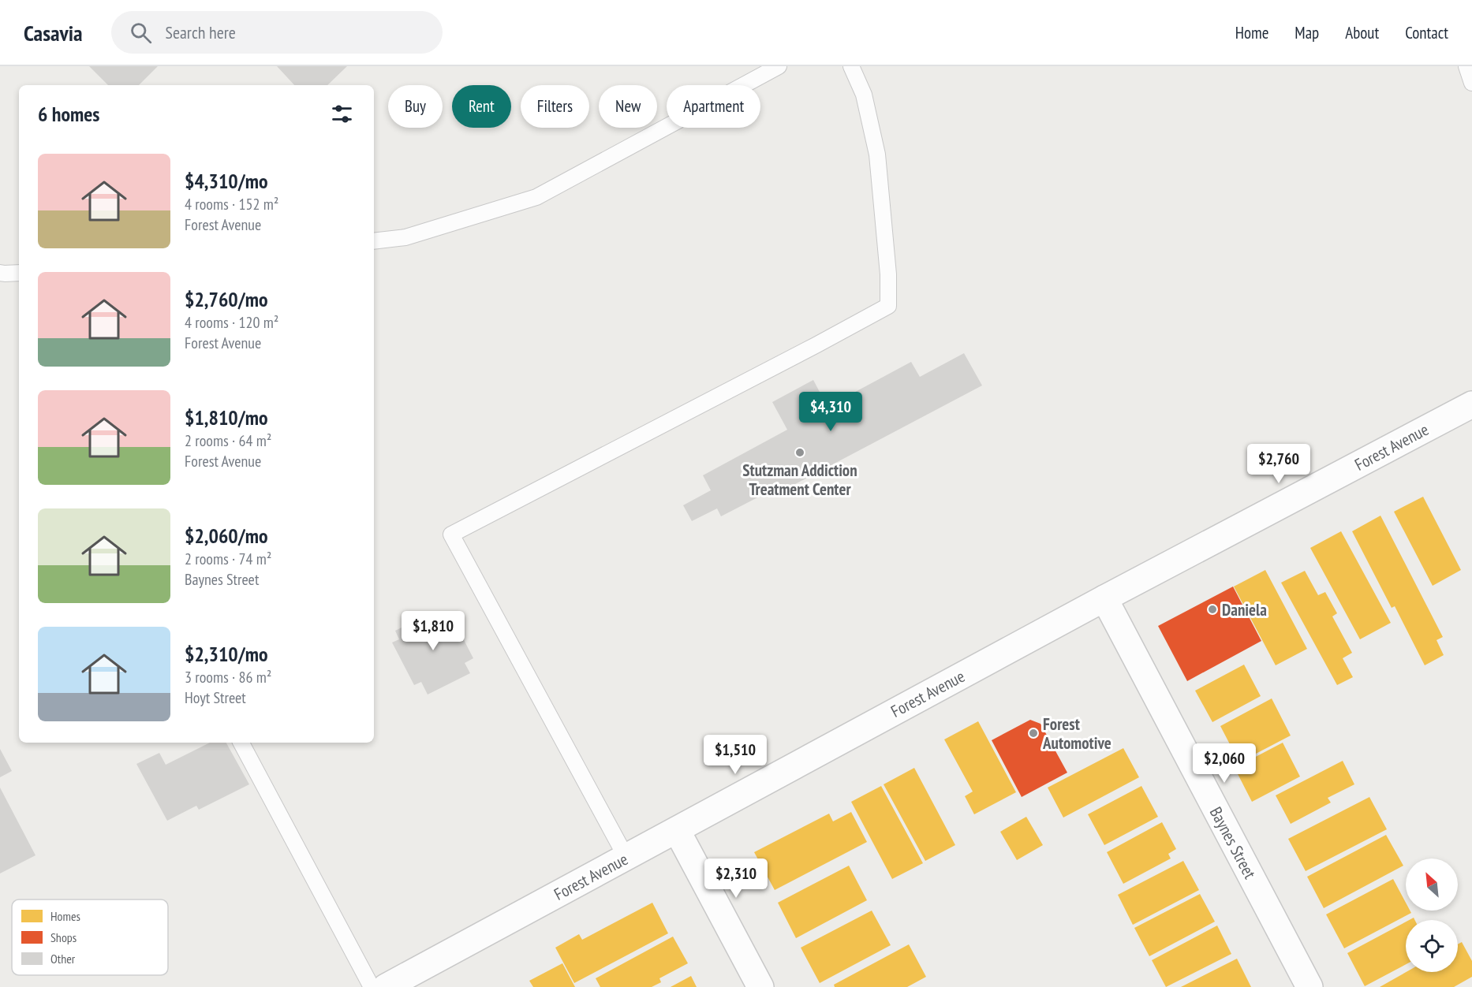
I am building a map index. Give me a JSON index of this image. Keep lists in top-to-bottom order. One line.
{"streets":{"street":["Forest Avenue","Baynes Street"]},"crossings":[["Forest Avenue","Baynes Street"]],"places":["Stutzman Addiction Treatment Center","Daniela","Forest Automotive"],"legend":["Homes","Shops","Other"],"north":"top left","page":{"header":"Casavia","search":"Search here","nav":["Home","Map","About","Contact"],"chip":["Buy","Rent","Filters","New","Apartment"],"heading":"6 homes","list":[{"name":"$4,310/mo","note":"4 rooms · 152 m² · Forest Avenue"},{"name":"$2,760/mo","note":"4 rooms · 120 m² · Forest Avenue"},{"name":"$1,810/mo","note":"2 rooms · 64 m² · Forest Avenue"},{"name":"$2,060/mo","note":"2 rooms · 74 m² · Baynes Street"},{"name":"$2,310/mo","note":"3 rooms · 86 m² · Hoyt Street"}],"price":["$4,310","$2,760","$1,810","$1,510","$2,060","$2,310"]}}
